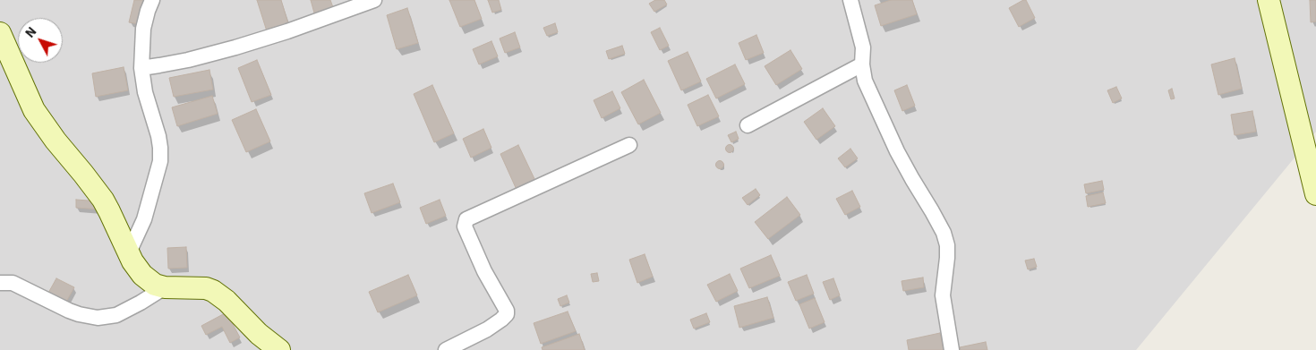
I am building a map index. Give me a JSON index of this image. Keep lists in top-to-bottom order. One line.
{"north":"top left"}
